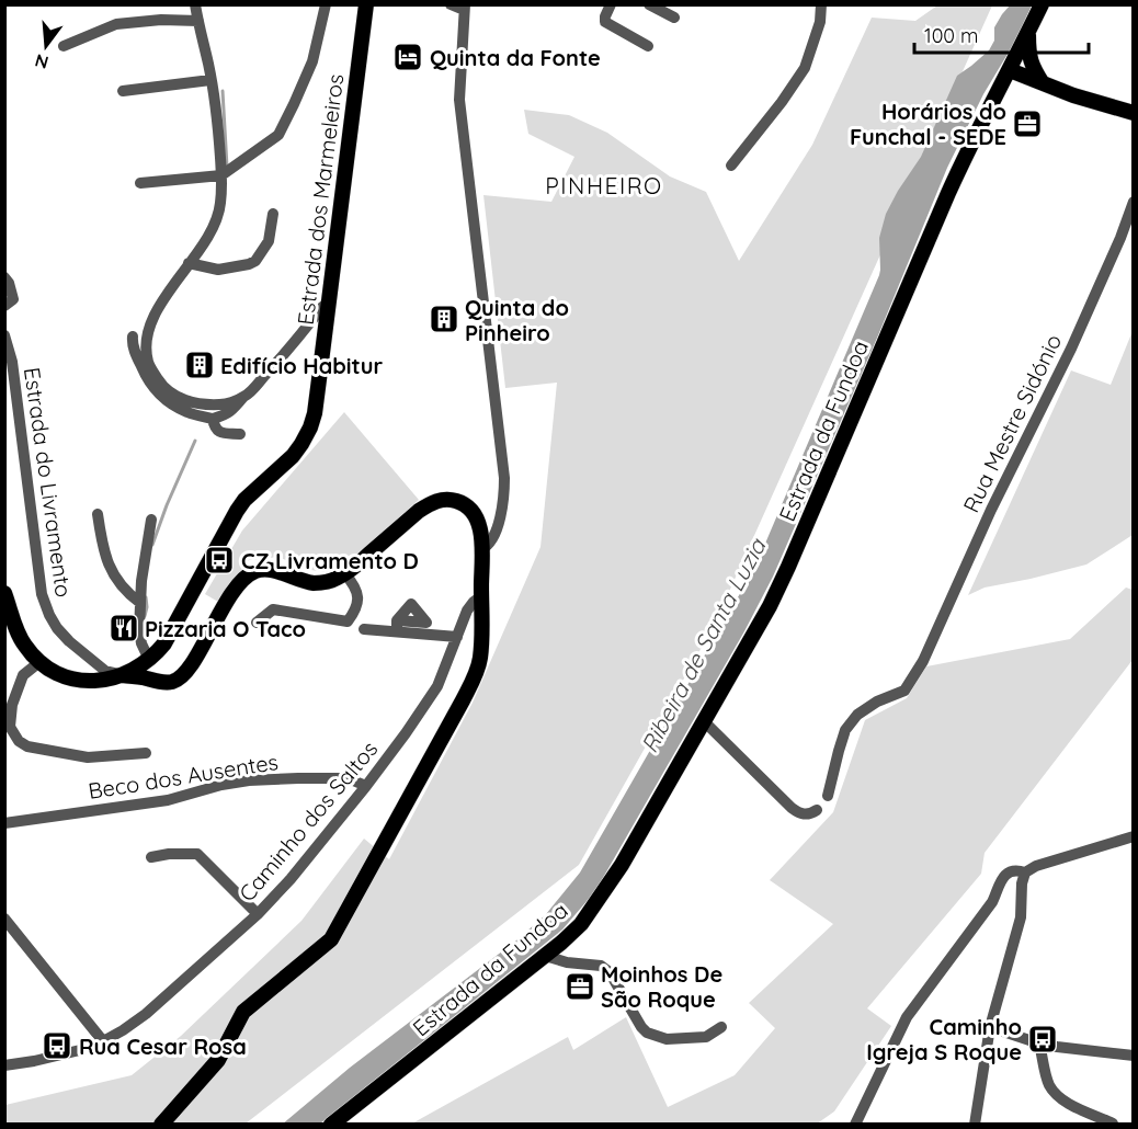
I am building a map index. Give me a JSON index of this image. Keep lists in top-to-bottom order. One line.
{"streets":{"main road":["Estrada dos Marmeleiros","Estrada da Fundoa"],"street":["Rua Mestre Sidónio","Estrada do Livramento","Beco dos Ausentes","Caminho dos Saltos"]},"crossings":[["Estrada dos Marmeleiros","Estrada do Livramento"],["Beco dos Ausentes","Caminho dos Saltos"]],"districts":["PINHEIRO"],"water":["Ribeira de Santa Luzia"],"places":{"hotel":["Quinta da Fonte"],"office":["Horários do Funchal - SEDE","Moinhos De São Roque"],"building":["Quinta do Pinheiro","Edifício Habitur"],"bus stop":["CZ Livramento D","Caminho Igreja S Roque","Rua Cesar Rosa"],"restaurant":["Pizzaria O Taco"]},"scale_bar":"100 m","north":"bottom"}
